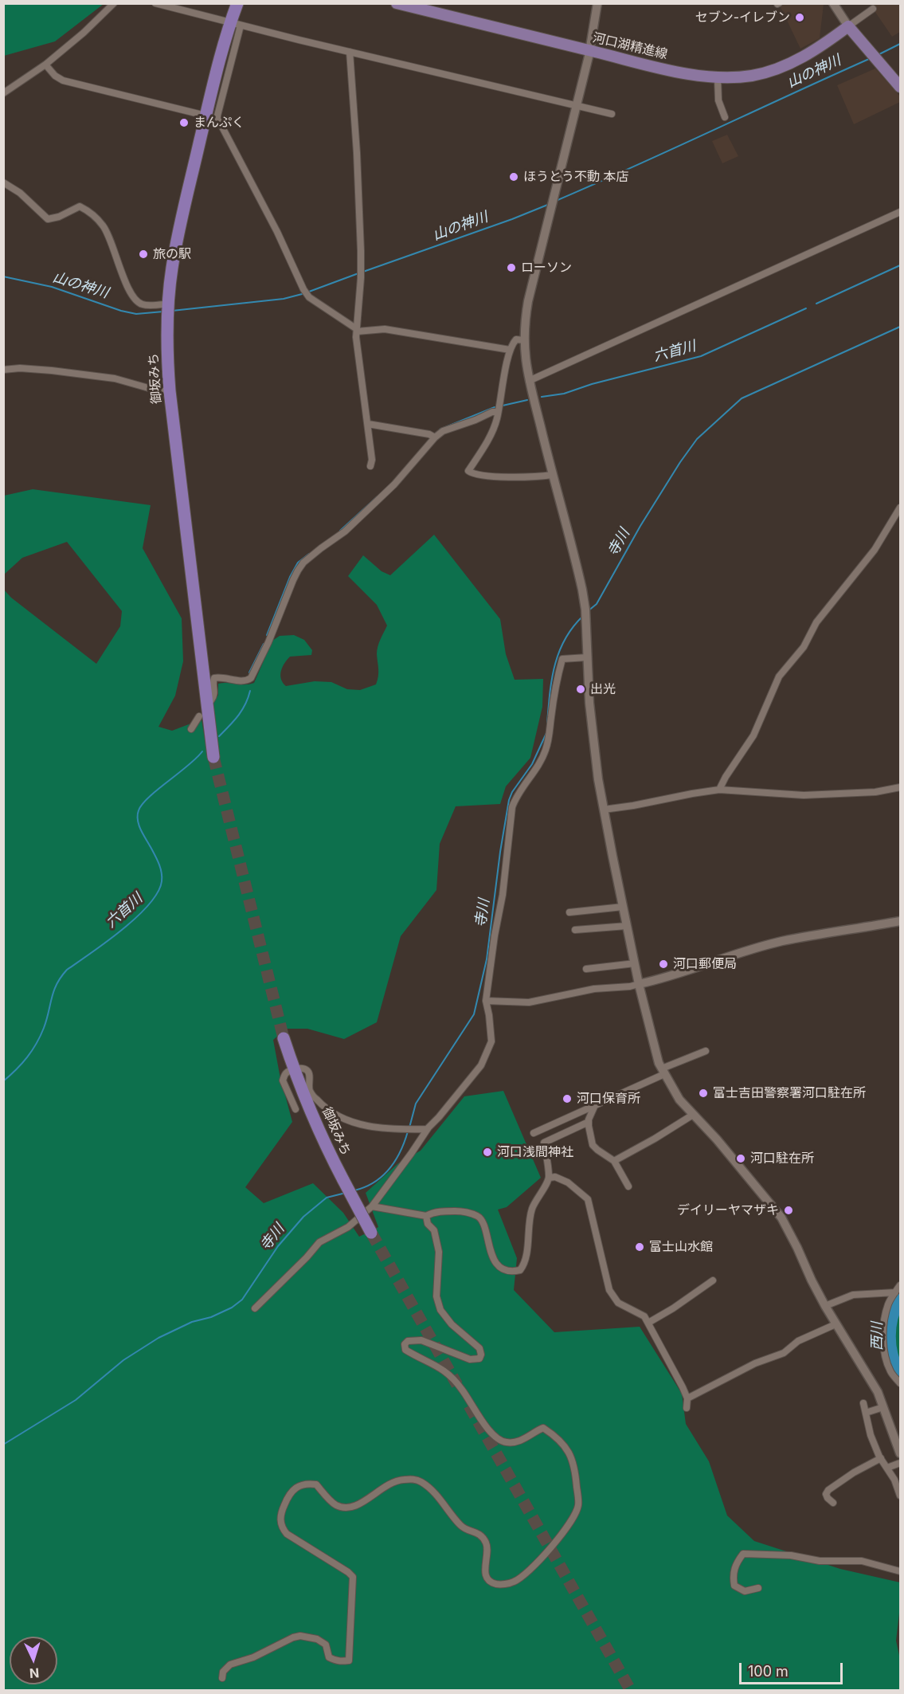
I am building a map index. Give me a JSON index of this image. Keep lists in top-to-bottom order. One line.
{"streets":{"highway":["御坂みち"],"main road":["河口湖精進線"]},"water":["山の神川","六首川","寺川","西川"],"places":["セブン-イレブン","まんぷく","ほうとう不動 本店","旅の駅","ローソン","出光","河口郵便局","富士吉田警察署河口駐在所","河口保育所","河口浅間神社","河口駐在所","デイリーヤマザキ","富士山水館"],"scale_bar":"100 m","north":"bottom"}
